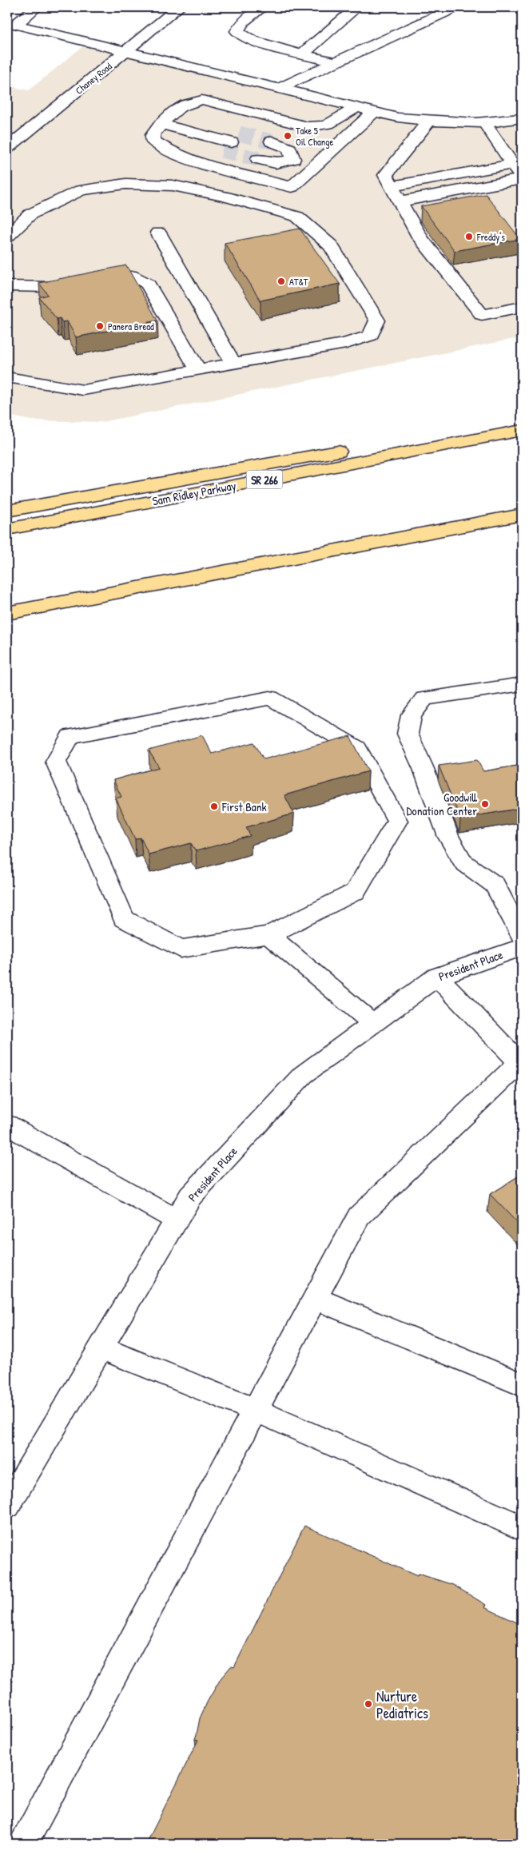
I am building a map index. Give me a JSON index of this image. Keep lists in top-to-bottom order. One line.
{"streets":{"main road":["SR 266","Sam Ridley Parkway"],"street":["Chaney Road","President Place"]},"places":["Take 5 Oil Change","Freddy's","AT&T","Panera Bread","Goodwill Donation Center","First Bank","Nurture Pediatrics"]}
